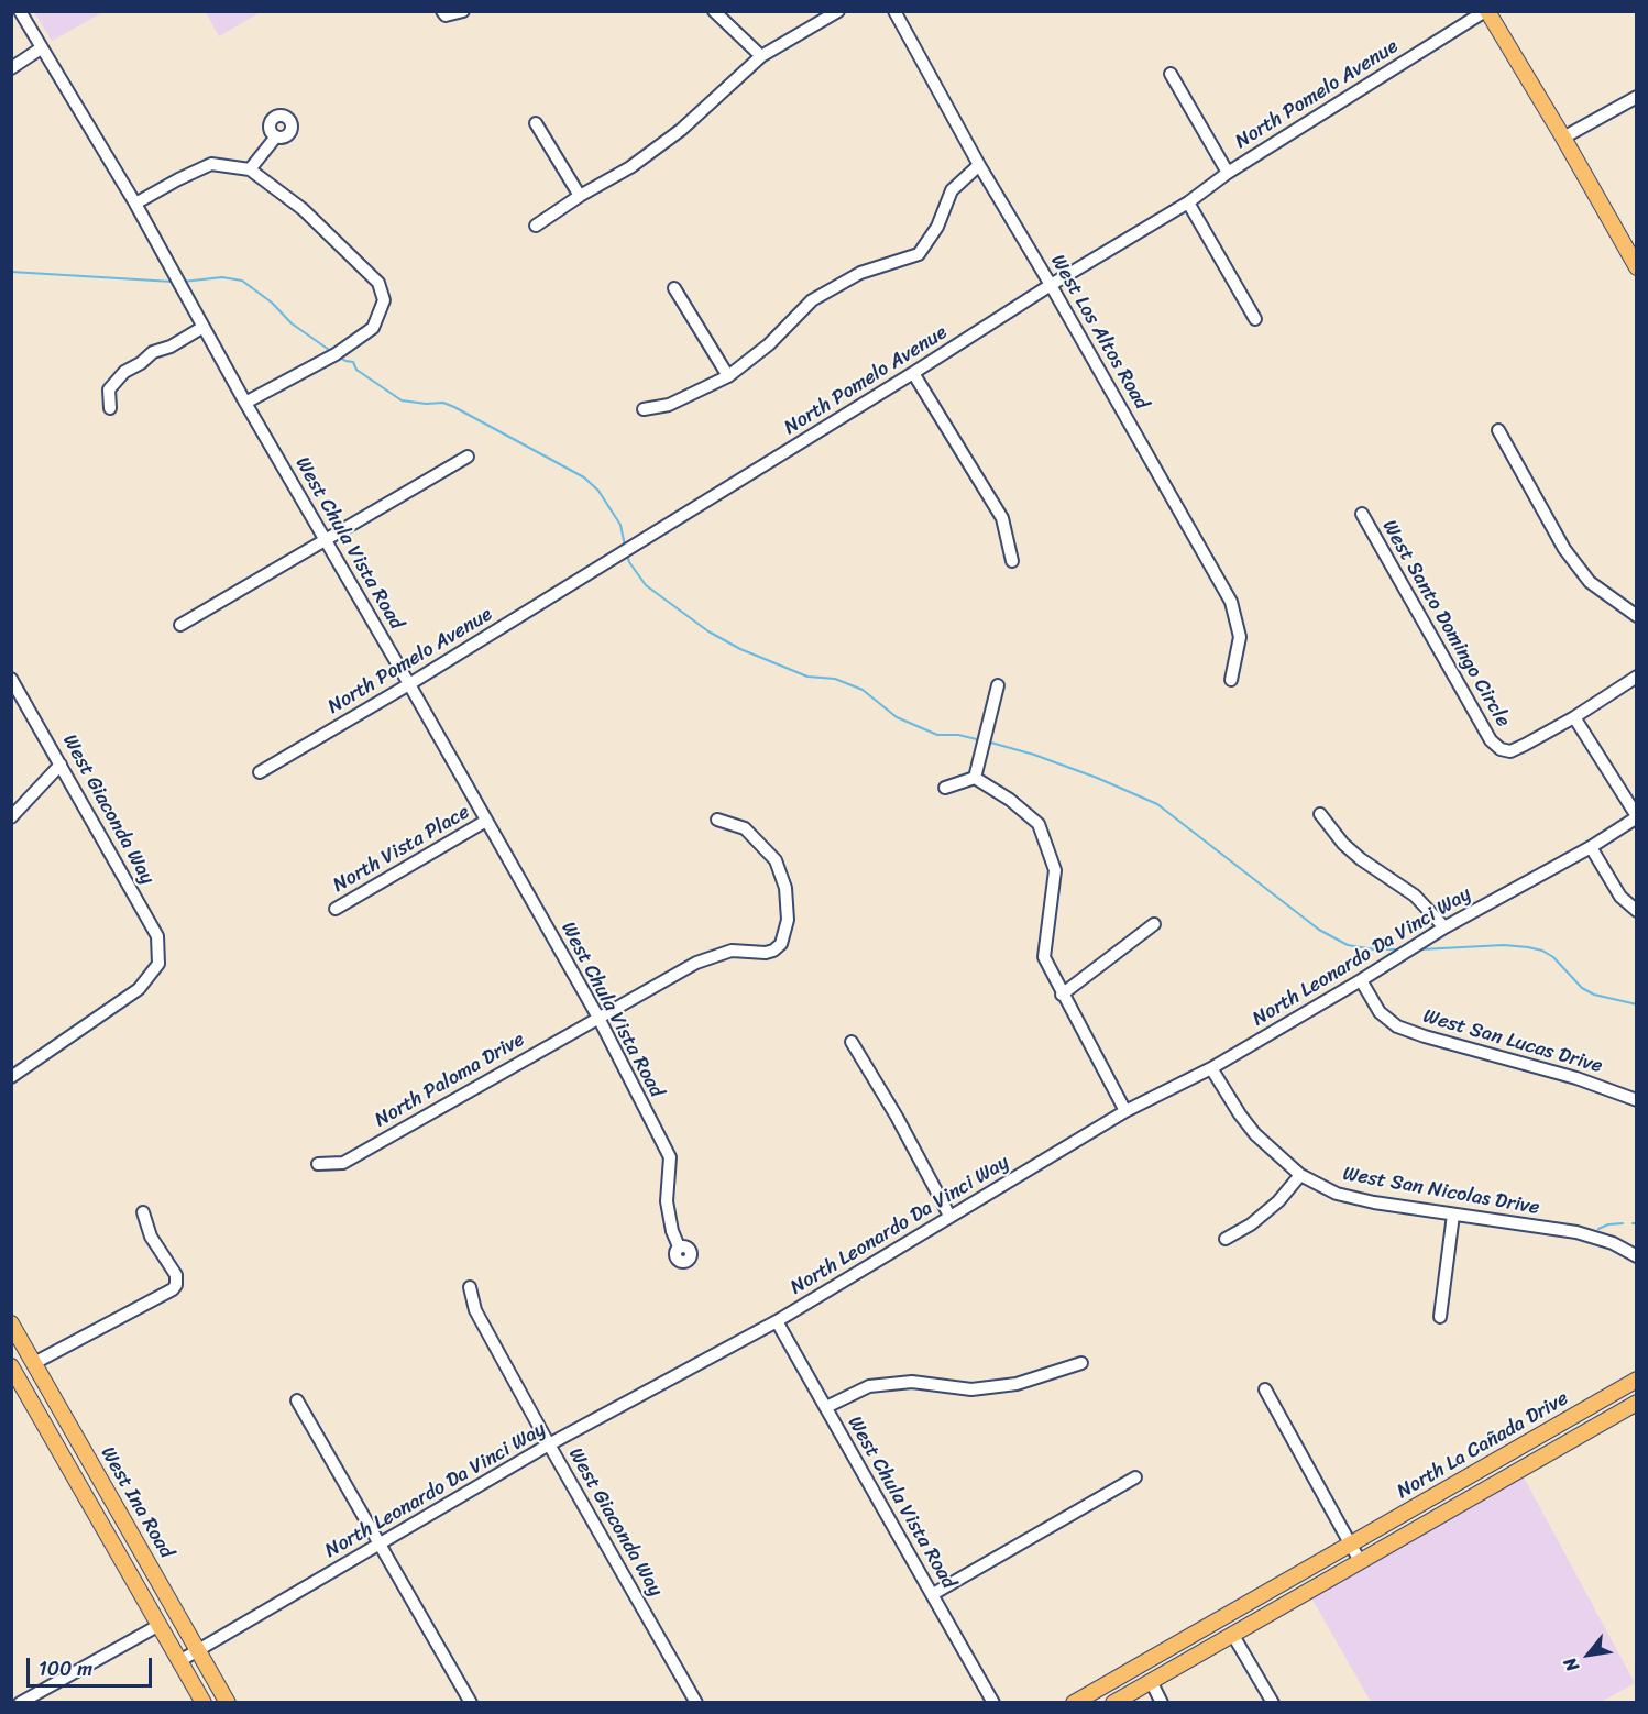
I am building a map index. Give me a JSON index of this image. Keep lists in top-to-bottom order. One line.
{"streets":{"main road":["North La Cañada Drive","West Ina Road"],"street":["North Pomelo Avenue","West Los Altos Road","West Chula Vista Road","West Santo Domingo Circle","West Giaconda Way","North Vista Place","North Leonardo Da Vinci Way","West San Lucas Drive","North Paloma Drive","West San Nicolas Drive"]},"crossings":[["North Pomelo Avenue","West Los Altos Road"],["North Pomelo Avenue","West Chula Vista Road"],["West Chula Vista Road","North Vista Place"],["West Chula Vista Road","North Leonardo Da Vinci Way"],["West Chula Vista Road","North Paloma Drive"],["West Giaconda Way","North Leonardo Da Vinci Way"],["North Leonardo Da Vinci Way","West San Lucas Drive"],["North Leonardo Da Vinci Way","West San Nicolas Drive"],["North Leonardo Da Vinci Way","West Ina Road"]],"scale_bar":"100 m","north":"bottom left"}
